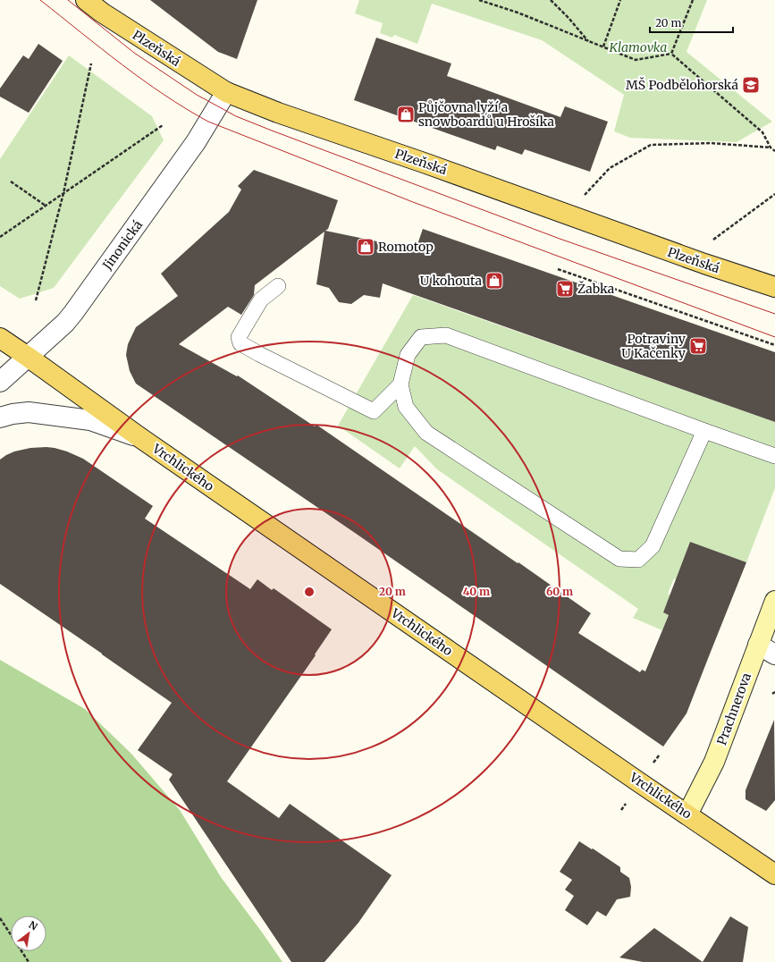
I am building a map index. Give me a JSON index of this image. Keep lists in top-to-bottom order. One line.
{"streets":{"main road":["Plzeňská","Vrchlického","Prachnerova"],"street":["Jinonická"]},"crossings":[["Plzeňská","Jinonická"],["Jinonická","Vrchlického"],["Vrchlického","Prachnerova"]],"parks":["Klamovka"],"places":{"school or university":["MŠ Podbělohorská"],"shop":["Půjčovna lyží a snowboardů u Hrošíka","Romotop","U kohouta"],"supermarket":["Žabka","Potraviny U Kačenky"]},"scale_bar":"20 m","north":"top right","rings":["20 m","40 m","60 m"]}
